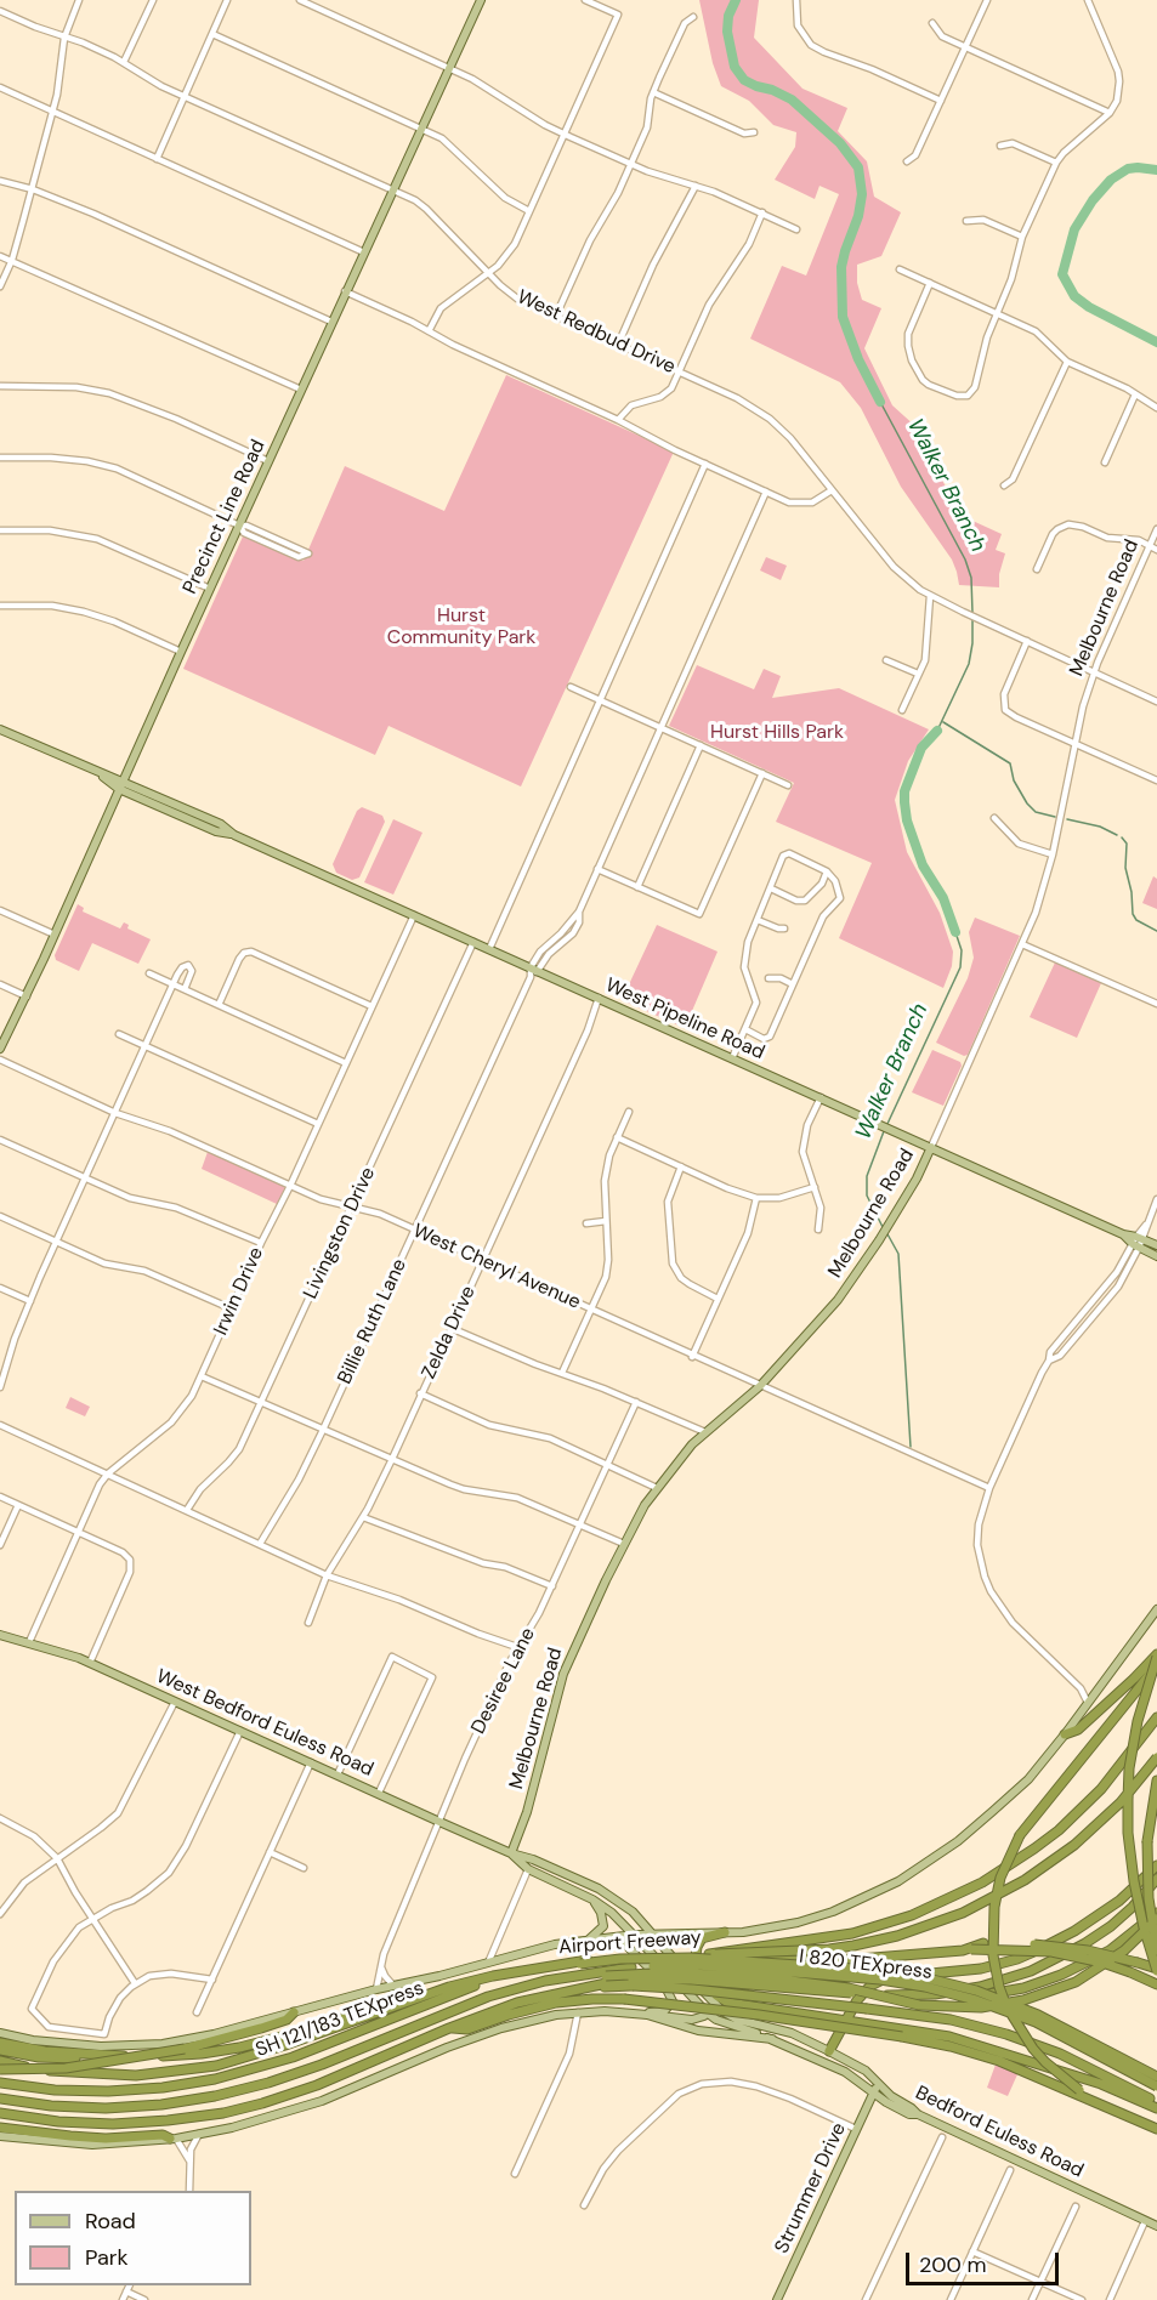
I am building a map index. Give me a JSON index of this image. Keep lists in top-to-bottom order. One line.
{"streets":{"highway":["Airport Freeway","I 820 TEXpress","SH 121/183 TEXpress"],"main road":["Precinct Line Road","Melbourne Road","West Pipeline Road","West Bedford Euless Road","Bedford Euless Road","Strummer Drive"],"street":["West Redbud Drive","Livingston Drive","West Cheryl Avenue","Irwin Drive","Billie Ruth Lane","Zelda Drive","Desiree Lane"]},"crossings":[["West Redbud Drive","Precinct Line Road"],["West Redbud Drive","Melbourne Road"],["Precinct Line Road","West Pipeline Road"],["Melbourne Road","West Pipeline Road"],["Melbourne Road","West Cheryl Avenue"],["Melbourne Road","West Bedford Euless Road"],["West Pipeline Road","Livingston Drive"],["West Pipeline Road","Irwin Drive"],["West Pipeline Road","Billie Ruth Lane"],["West Pipeline Road","Zelda Drive"],["Livingston Drive","West Cheryl Avenue"],["West Cheryl Avenue","Irwin Drive"],["West Cheryl Avenue","Billie Ruth Lane"],["West Cheryl Avenue","Zelda Drive"],["Irwin Drive","West Bedford Euless Road"],["Desiree Lane","West Bedford Euless Road"],["Desiree Lane","Airport Freeway"],["West Bedford Euless Road","Airport Freeway"],["West Bedford Euless Road","Bedford Euless Road"],["West Bedford Euless Road","Strummer Drive"],["I 820 TEXpress","SH 121/183 TEXpress"]],"water":["Walker Branch"],"parks":["Hurst Community Park","Hurst Hills Park"],"legend":["Road","Park"],"scale_bar":"200 m"}
